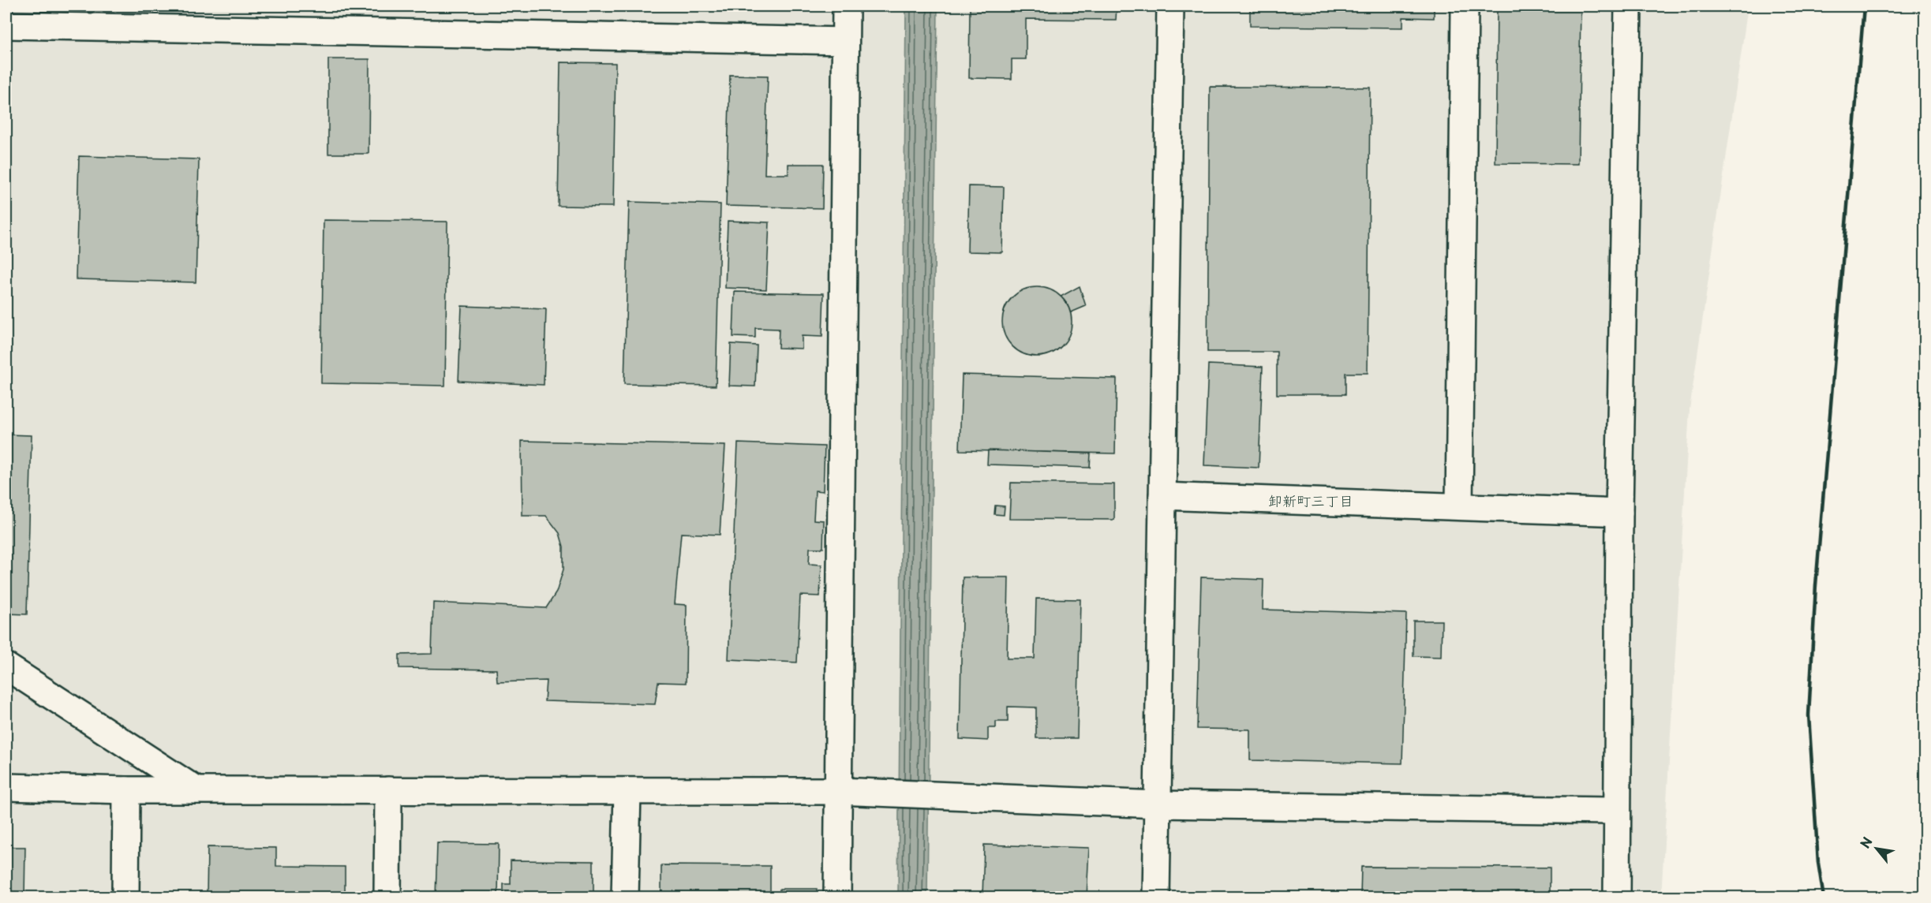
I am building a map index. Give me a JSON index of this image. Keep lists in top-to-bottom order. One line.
{"districts":["卸新町三丁目"],"north":"top left"}
